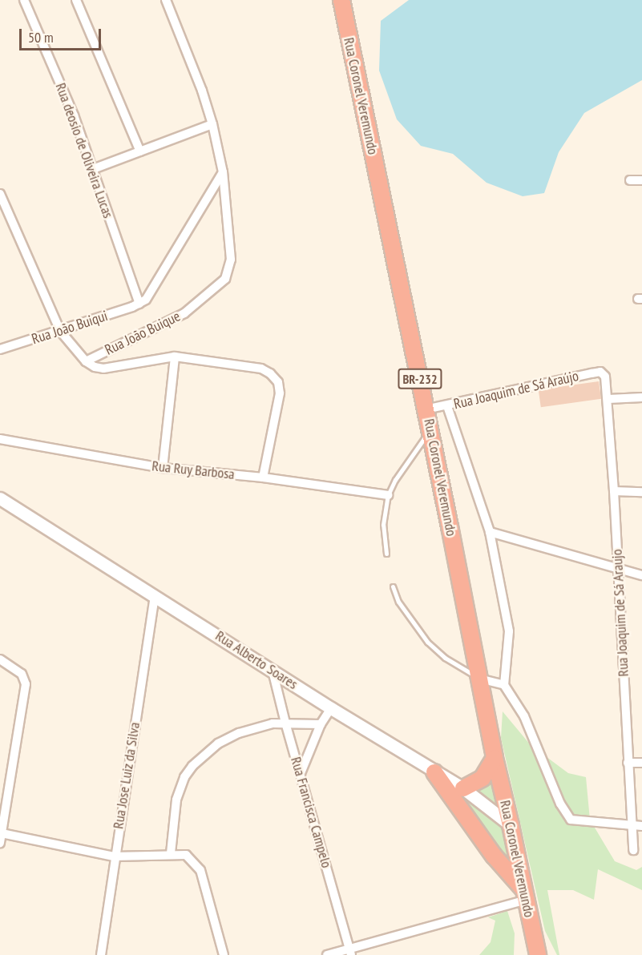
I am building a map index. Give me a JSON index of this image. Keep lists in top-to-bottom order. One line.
{"streets":{"highway":["Rua Coronel Veremundo","BR-232"],"main road":["Rua Alberto Soares"],"street":["Rua deosio de Oliveira Lucas","Rua João Buiqui","Rua João Buique","Rua Joaquim de Sá Araújo","Rua Ruy Barbosa","Rua Joaquim de Sá Araujo","Rua Jose Luiz da Silva","Rua Francisca Campelo"]},"crossings":[["Rua Coronel Veremundo","Rua Joaquim de Sá Araújo"],["Rua Coronel Veremundo","Rua Alberto Soares"],["Rua deosio de Oliveira Lucas","Rua João Buiqui"],["Rua deosio de Oliveira Lucas","Rua João Buique"],["Rua João Buiqui","Rua João Buique"],["Rua Joaquim de Sá Araújo","Rua Joaquim de Sá Araujo"],["Rua Alberto Soares","Rua Jose Luiz da Silva"],["Rua Alberto Soares","Rua Francisca Campelo"]],"scale_bar":"50 m"}
